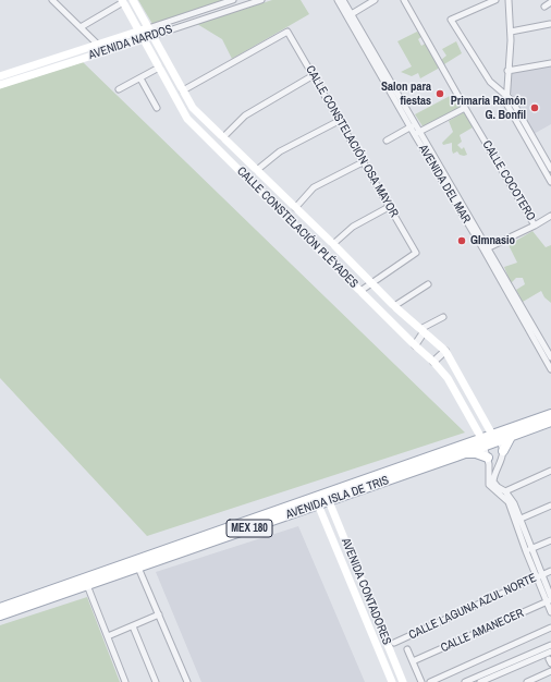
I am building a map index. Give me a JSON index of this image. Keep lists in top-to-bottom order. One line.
{"streets":{"main road":["AVENIDA NARDOS","CALLE CONSTELACIÓN PLÉYADES","AVENIDA ISLA DE TRIS","MEX 180","AVENIDA CONTADORES"],"street":["CALLE CONSTELACIÓN OSA MAYOR","CALLE COCOTERO","AVENIDA DEL MAR","CALLE LAGUNA AZUL NORTE","CALLE AMANECER"]},"crossings":[["AVENIDA NARDOS","CALLE CONSTELACIÓN PLÉYADES"],["CALLE CONSTELACIÓN OSA MAYOR","CALLE CONSTELACIÓN PLÉYADES"],["CALLE CONSTELACIÓN PLÉYADES","AVENIDA ISLA DE TRIS"],["AVENIDA ISLA DE TRIS","AVENIDA CONTADORES"]],"places":["Salon para fiestas","Primaria Ramón G. Bonfil","GImnasio"]}
